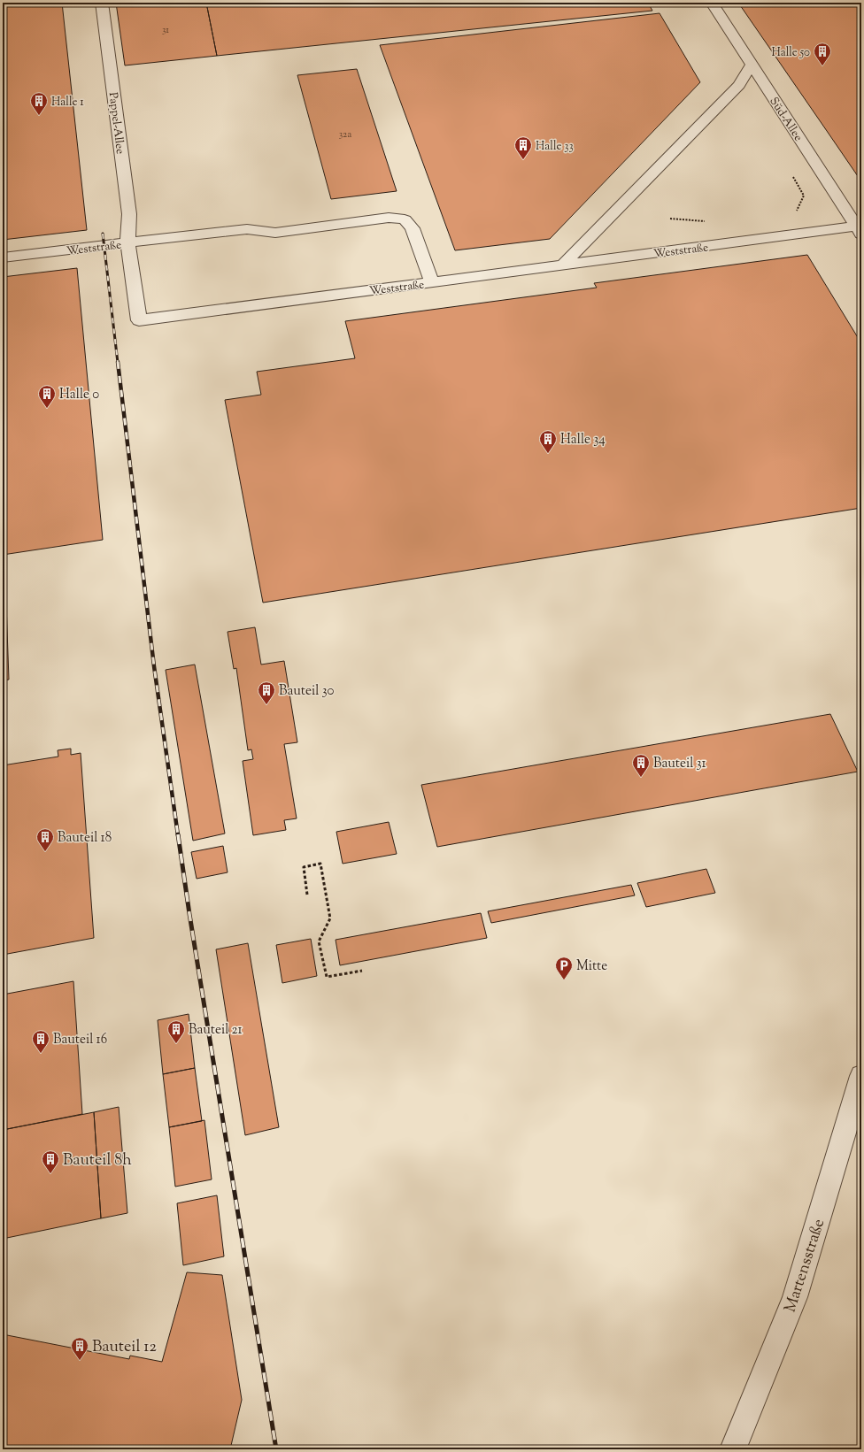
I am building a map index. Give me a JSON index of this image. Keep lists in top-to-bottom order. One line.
{"streets":{"street":["Süd-Allee","Pappel-Allee","Weststraße","Martensstraße"]},"crossings":[["Süd-Allee","Weststraße"],["Pappel-Allee","Weststraße"]],"places":{"building":["Halle 50","Halle 1","Halle 33","Halle 0","Halle 34","Bauteil 30","Bauteil 31","Bauteil 18","Bauteil 21","Bauteil 16","Bauteil 8h","Bauteil 12"],"parking":["Mitte"]},"house_numbers":["31","32a"]}
